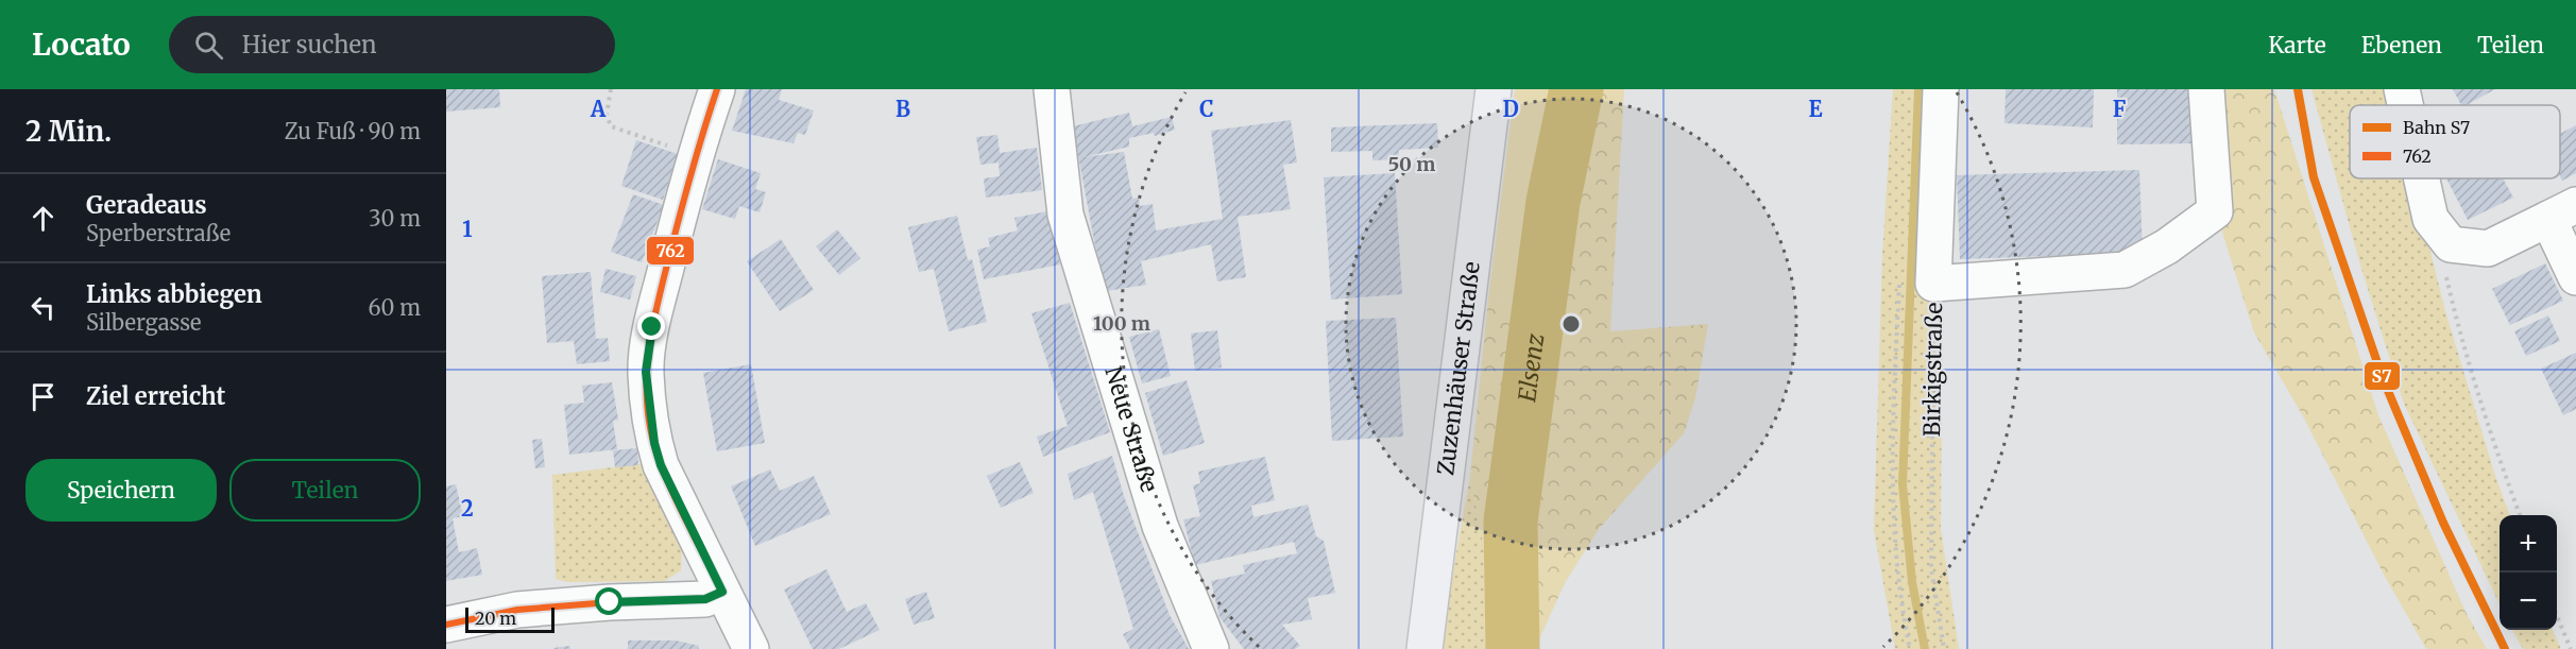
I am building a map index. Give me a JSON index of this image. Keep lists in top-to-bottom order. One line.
{"streets":{"main road":["Zuzenhäuser Straße"],"street":["Birkigstraße","Neue Straße"]},"water":["Elsenz"],"lines":["rail line S7","transit line 762"],"legend":["Bahn S7","762"],"scale_bar":"20 m","page":{"header":"Locato","search":"Hier suchen","nav":["Karte","Ebenen","Teilen"],"heading":["2 Min.","Zu Fuß · 90 m"],"list":[["Geradeaus","Sperberstraße","30 m"],["Links abbiegen","Silbergasse","60 m"],"Ziel erreicht"],"buttons":["Speichern","Teilen"],"map_buttons":["+","−"],"scale":"20 m"},"grid":{"columns":["A","B","C","D","E","F"],"rows":["1","2"]},"rings":["50 m","100 m"]}
